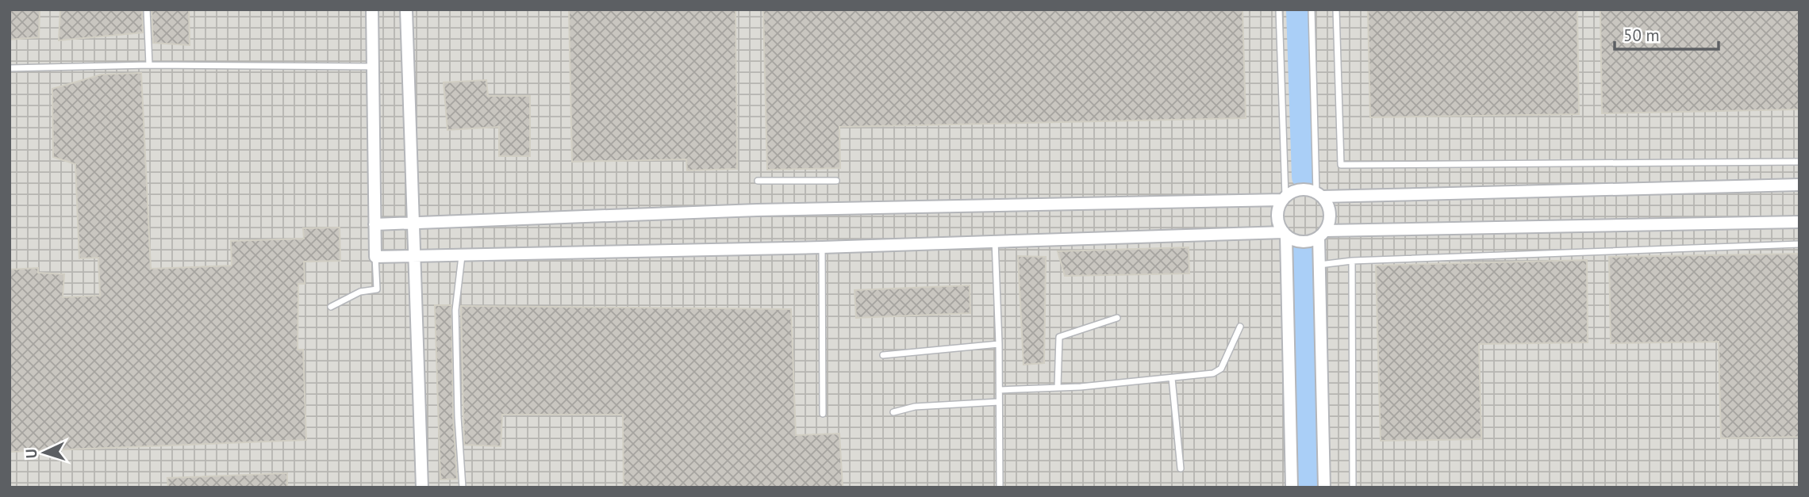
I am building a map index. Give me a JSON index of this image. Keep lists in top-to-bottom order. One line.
{"scale_bar":"50 m","north":"left"}
